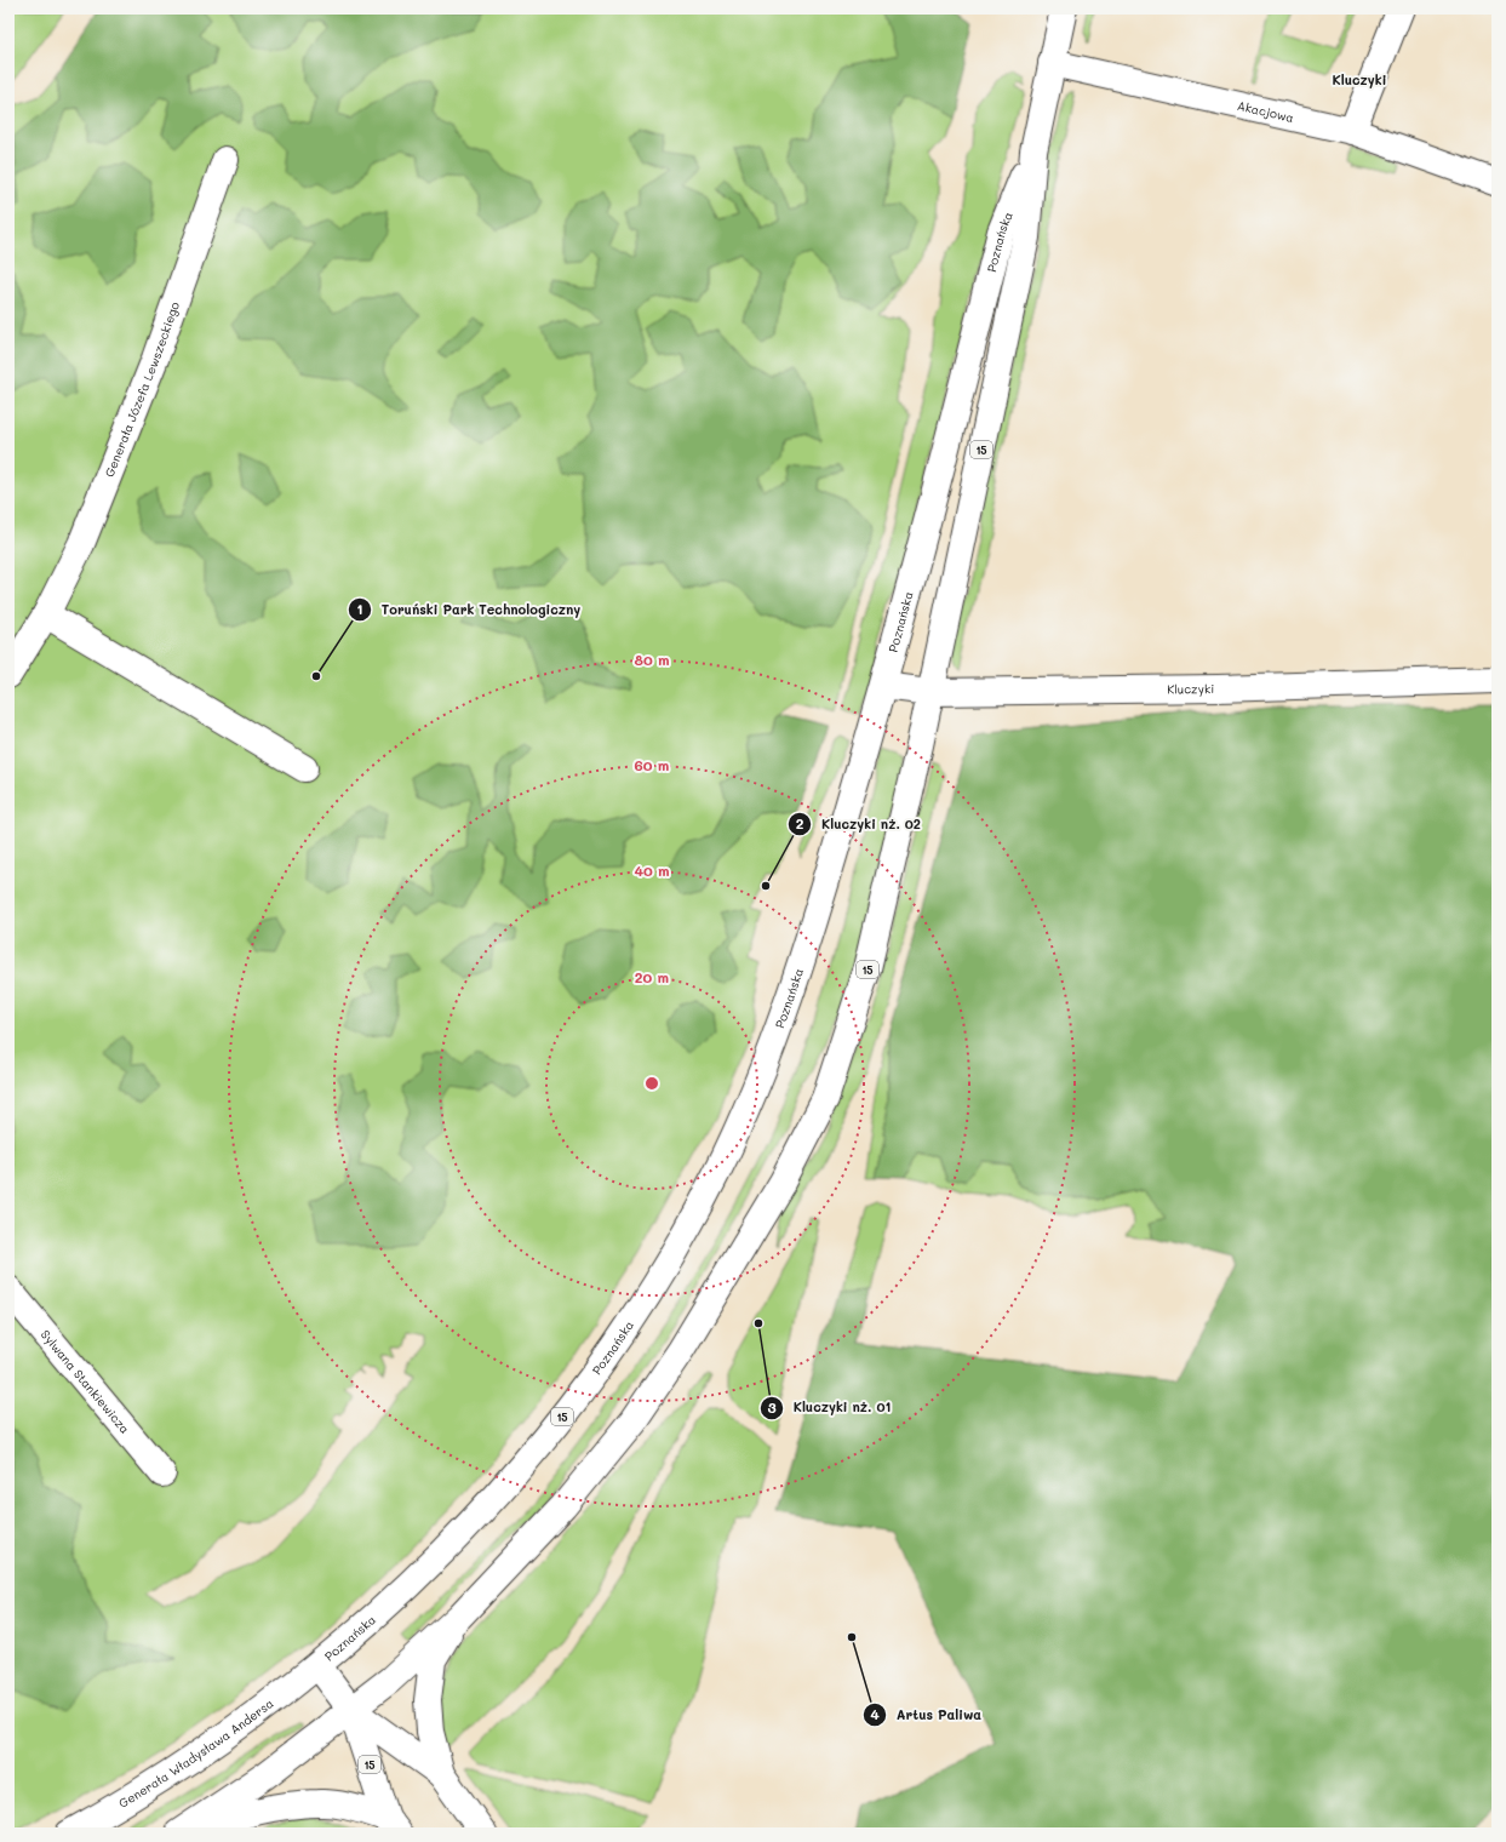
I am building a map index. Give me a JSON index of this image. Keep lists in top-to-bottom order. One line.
{"streets":{"main road":["Akacjowa","Poznańska","Generała Józefa Lewszeckiego","15","Kluczyki","Sylwana Stankiewicza","Generała Władysława Andersa"]},"crossings":[["Akacjowa","Poznańska"],["Poznańska","Kluczyki"],["Poznańska","Generała Władysława Andersa"]],"districts":["Kluczyki"],"places":["Toruński Park Technologiczny","Kluczyki nż. 02","Kluczyki nż. 01","Artus Paliwa"],"rings":["80 m","60 m","40 m","20 m"]}
